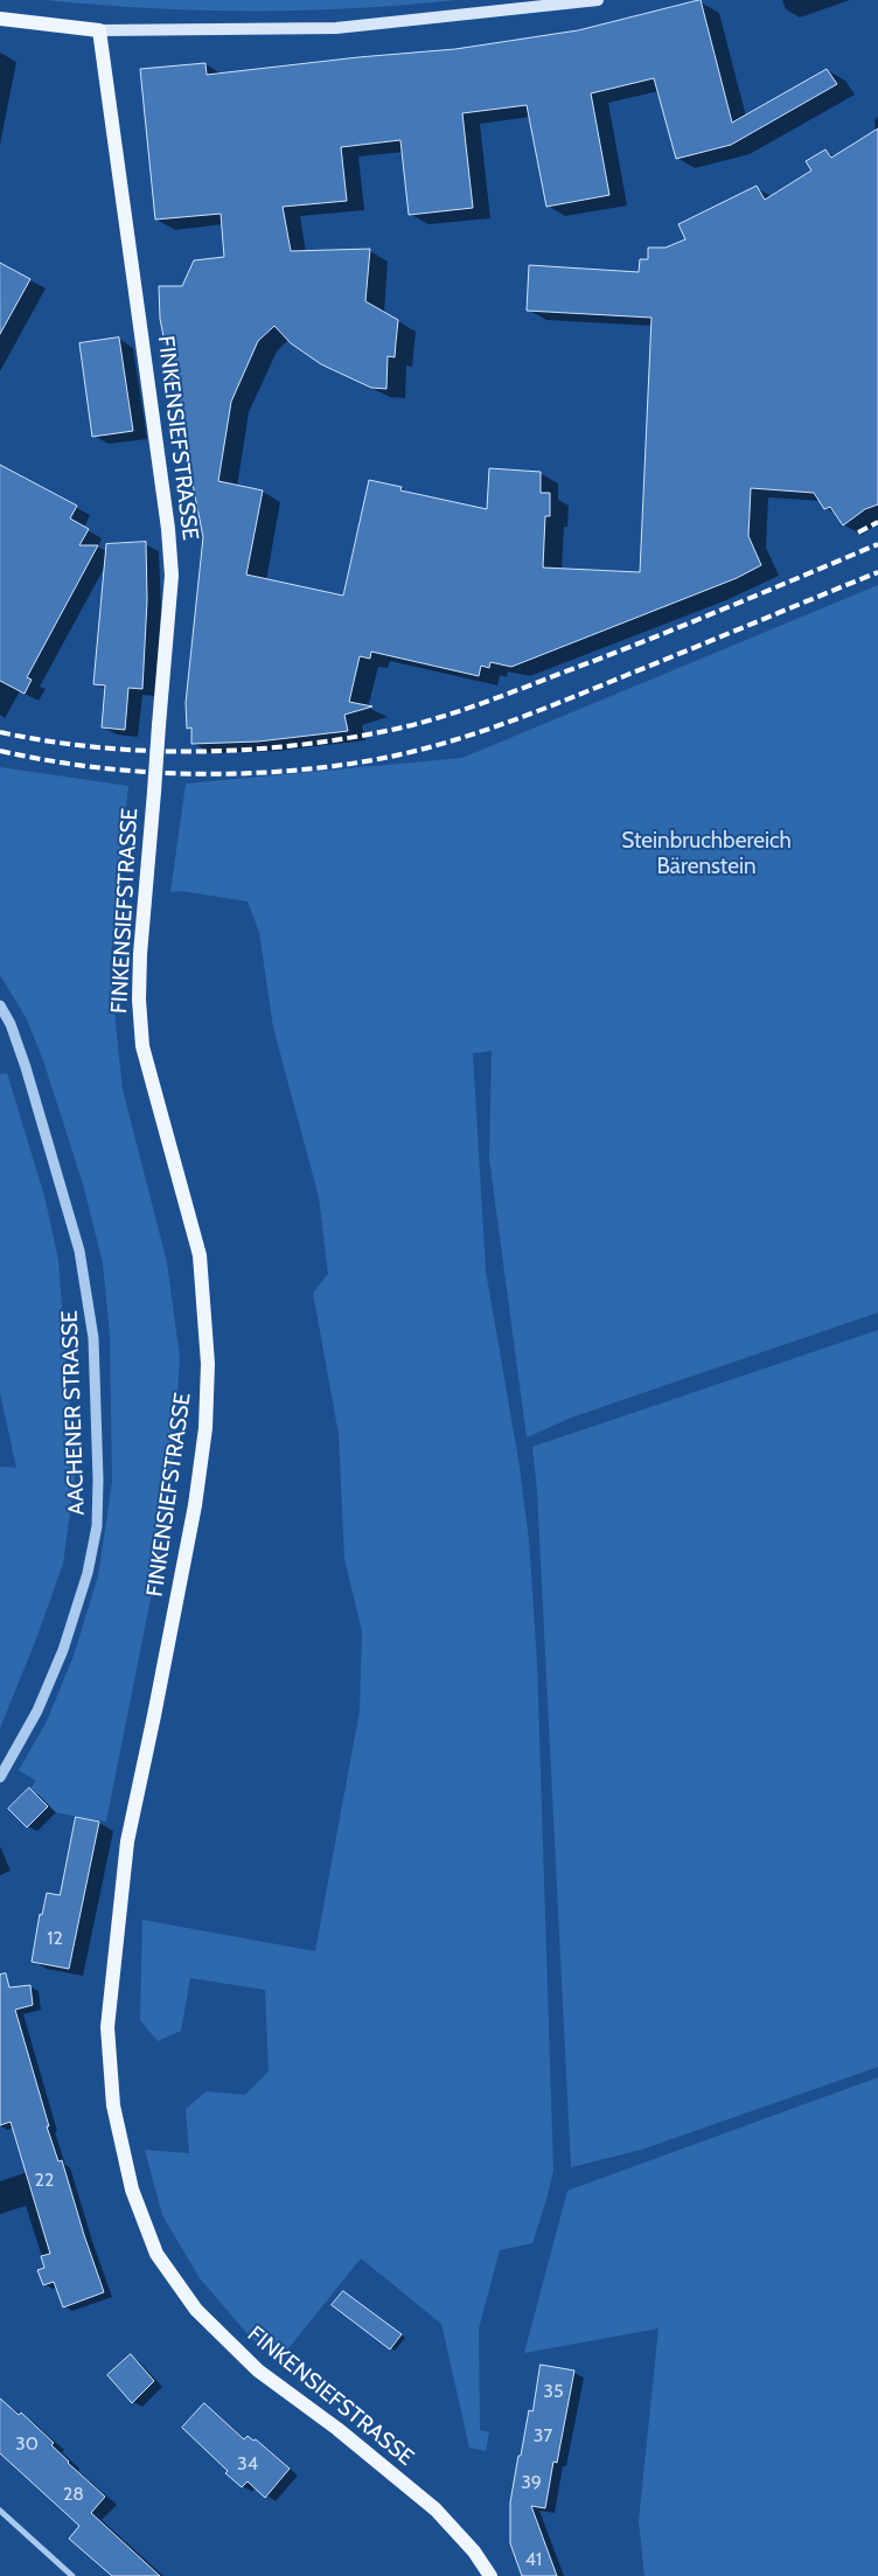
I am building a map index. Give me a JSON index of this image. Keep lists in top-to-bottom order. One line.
{"streets":{"main road":["FINKENSIEFSTRASSE"],"street":["AACHENER STRASSE"]},"parks":["Steinbruchbereich Bärenstein"],"house_numbers":["12","22","35","37","30","34","39","28","41"]}
